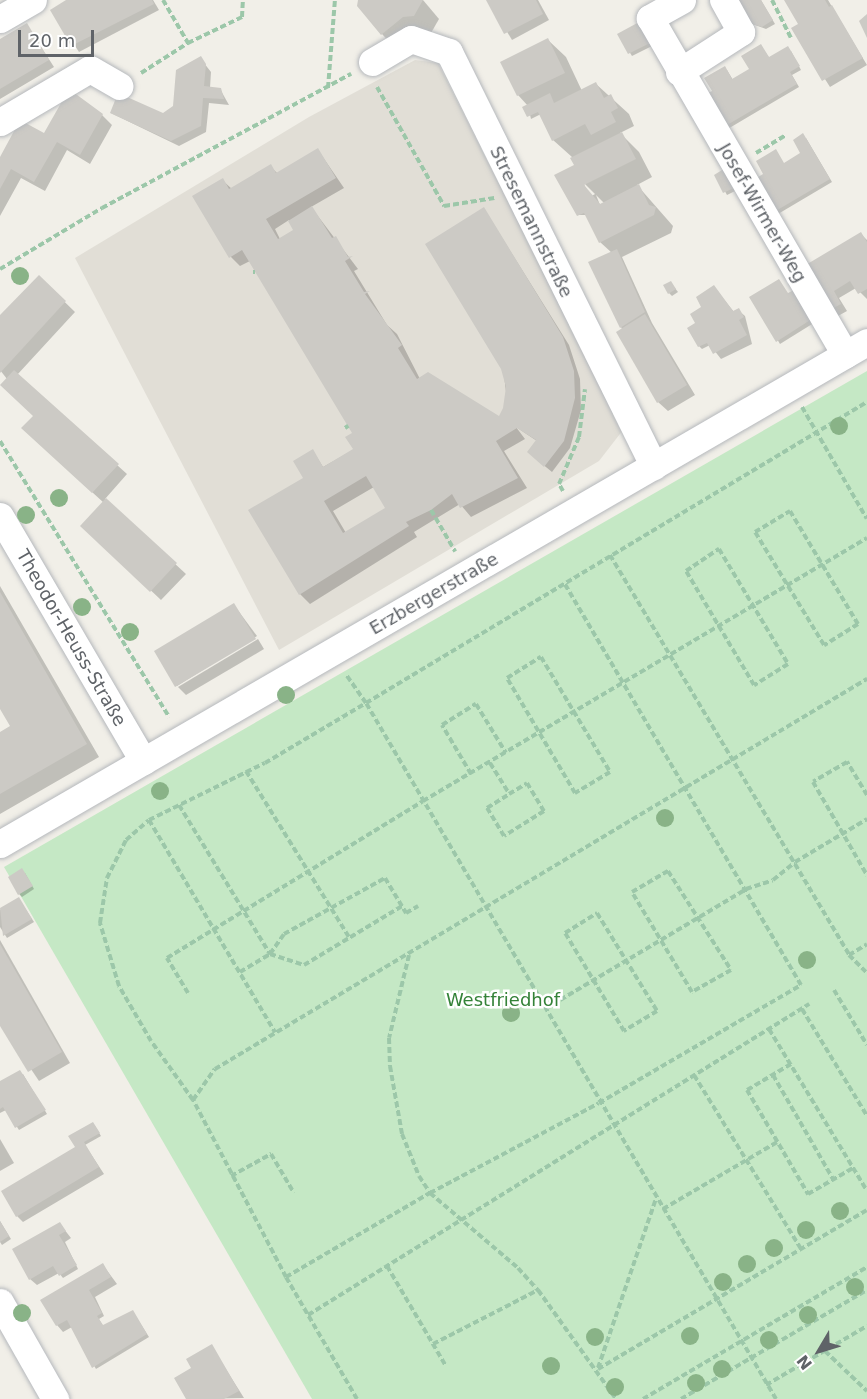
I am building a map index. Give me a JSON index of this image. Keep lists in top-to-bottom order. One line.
{"streets":{"street":["Josef-Wirmer-Weg","Stresemannstraße","Erzbergerstraße","Theodor-Heuss-Straße"]},"crossings":[["Josef-Wirmer-Weg","Erzbergerstraße"],["Stresemannstraße","Erzbergerstraße"],["Erzbergerstraße","Theodor-Heuss-Straße"]],"parks":["Westfriedhof"],"scale_bar":"20 m","north":"bottom left"}
